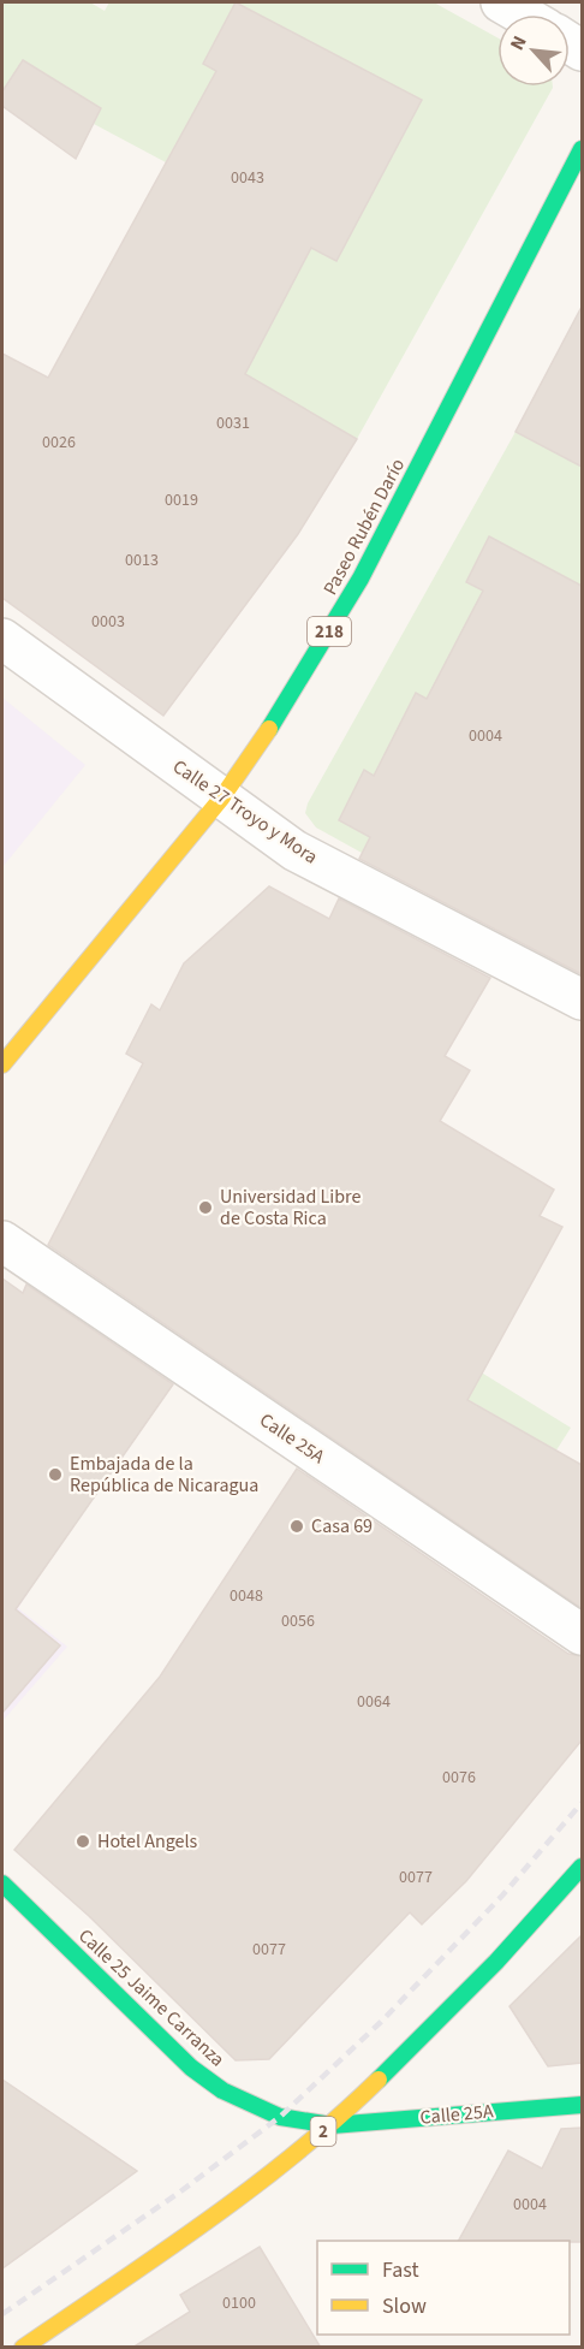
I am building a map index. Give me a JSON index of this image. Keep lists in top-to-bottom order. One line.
{"streets":{"main road":["Paseo Rubén Darío","218","Calle 25A","Calle 25 Jaime Carranza","2"],"street":["Calle 27 Troyo y Mora"]},"crossings":[["Paseo Rubén Darío","Calle 27 Troyo y Mora"],["Calle 25A","Calle 25 Jaime Carranza"],["Calle 25A","2"],["Calle 25 Jaime Carranza","2"]],"places":["Universidad Libre de Costa Rica","Embajada de la República de Nicaragua","Casa 69","Hotel Angels"],"house_numbers":["0043","0031","0026","0019","0013","0003","0004","0048","0056","0064","0076","0077","0077","0004","0100"],"legend":["Fast","Slow"],"north":"top left"}
